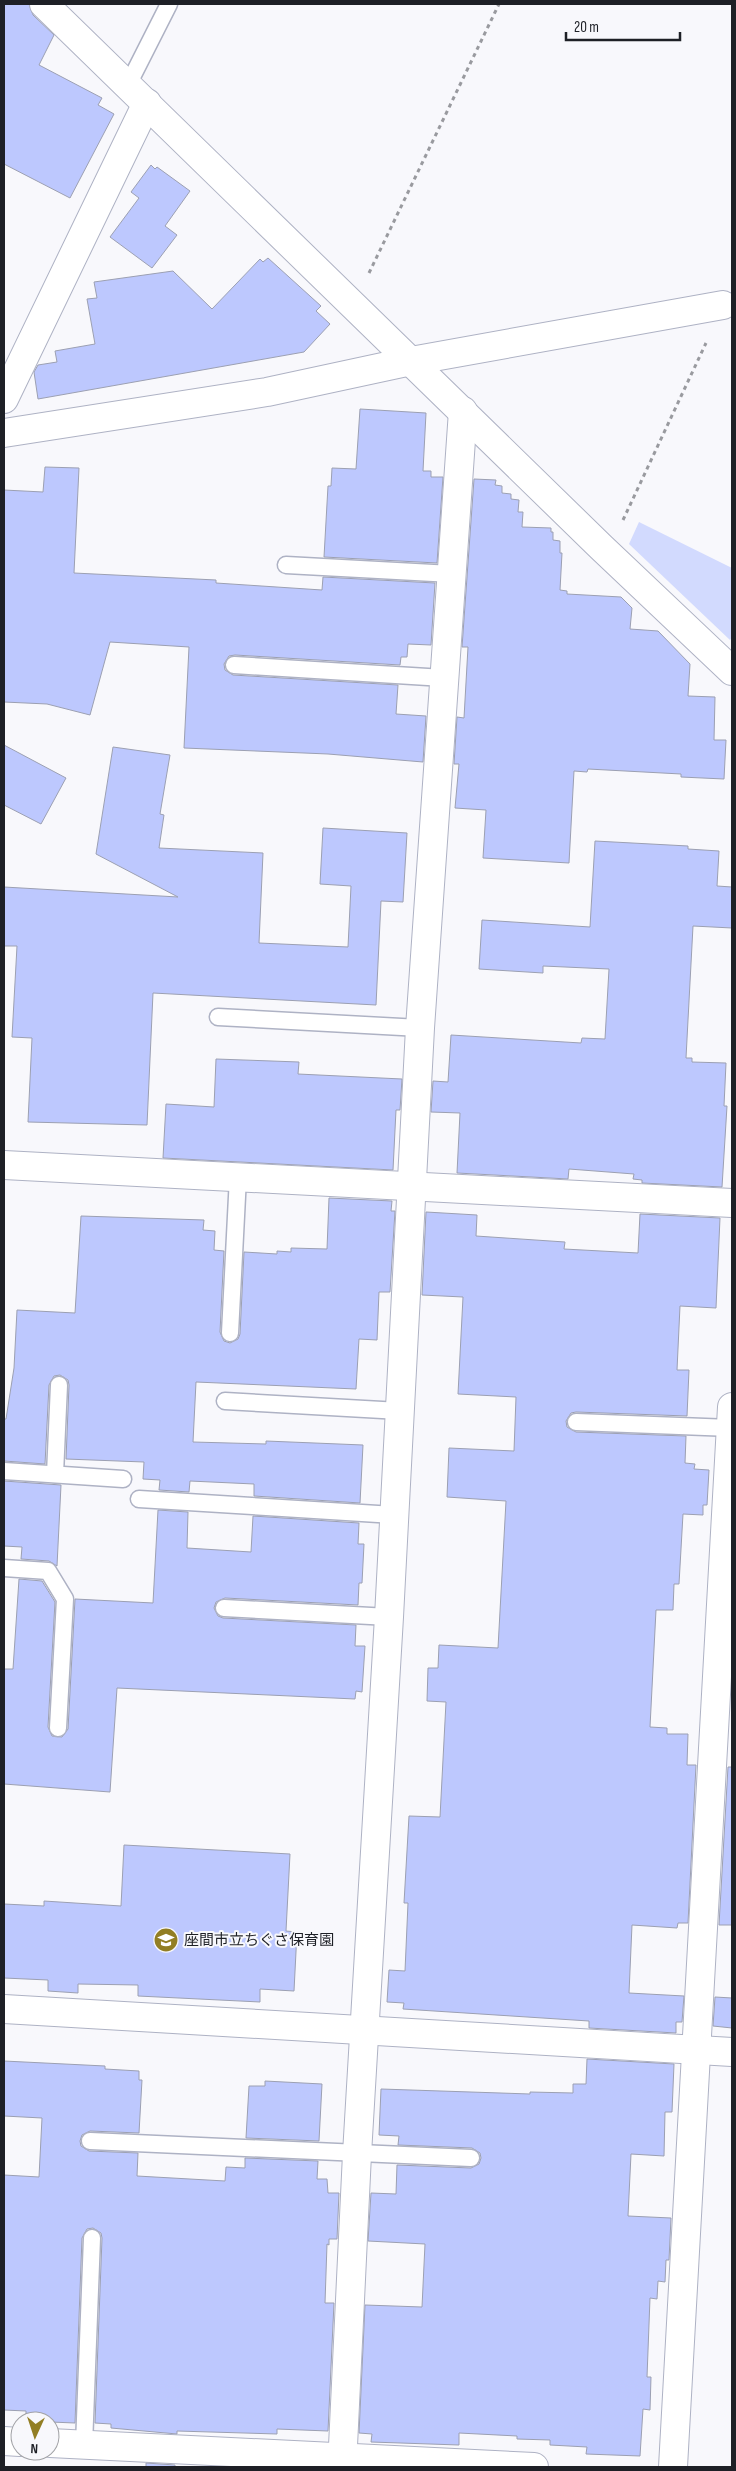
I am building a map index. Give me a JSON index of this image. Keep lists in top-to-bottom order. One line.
{"places":{"school or university":["座間市立ちぐさ保育園"]},"scale_bar":"20 m","north":"bottom"}
